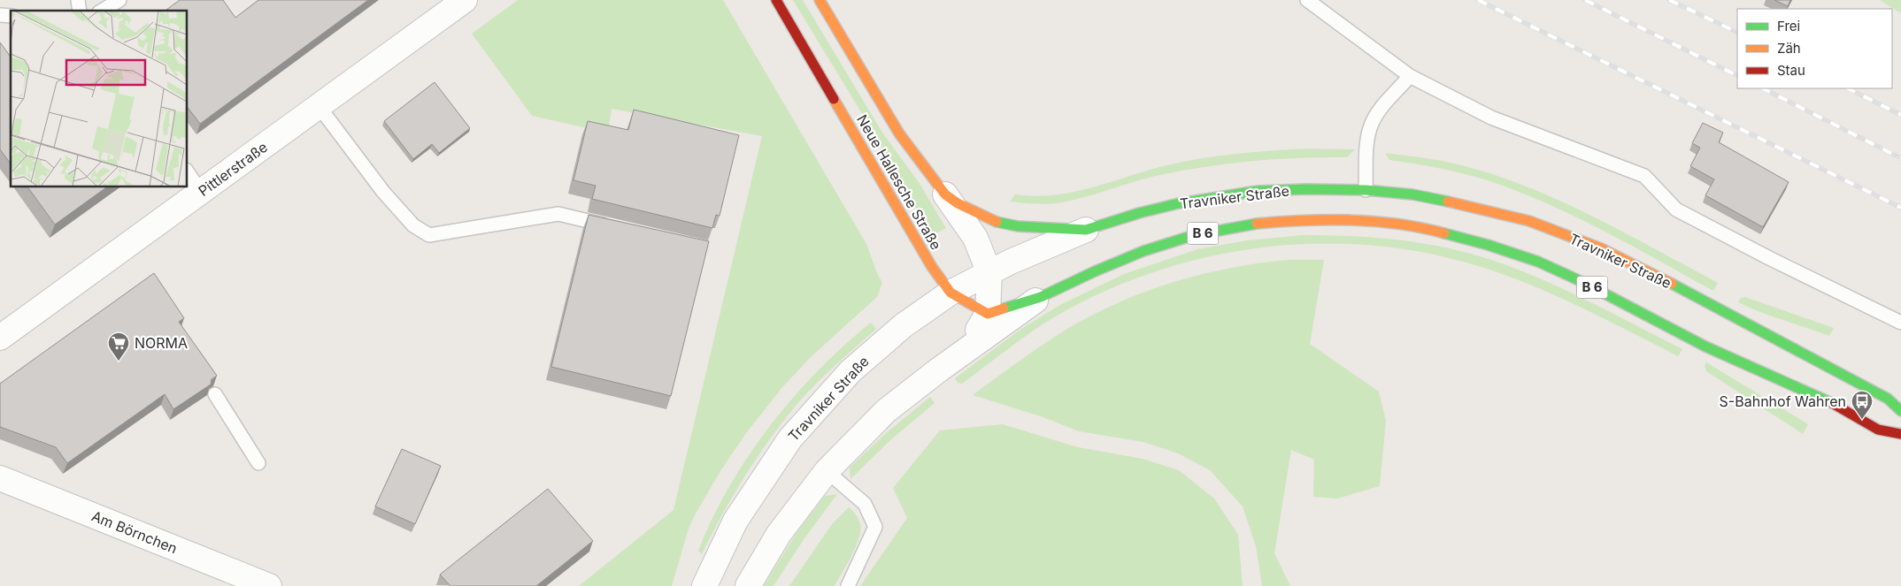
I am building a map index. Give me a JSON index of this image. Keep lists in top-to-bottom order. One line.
{"streets":{"main road":["Neue Hallesche Straße","Travniker Straße","B 6"],"street":["Pittlerstraße","Am Börnchen"]},"crossings":[["Neue Hallesche Straße","Travniker Straße"],["Neue Hallesche Straße","B 6"],["Travniker Straße","B 6"]],"places":{"supermarket":["NORMA"],"bus stop":["S-Bahnhof Wahren"]},"legend":["Frei","Zäh","Stau"]}
